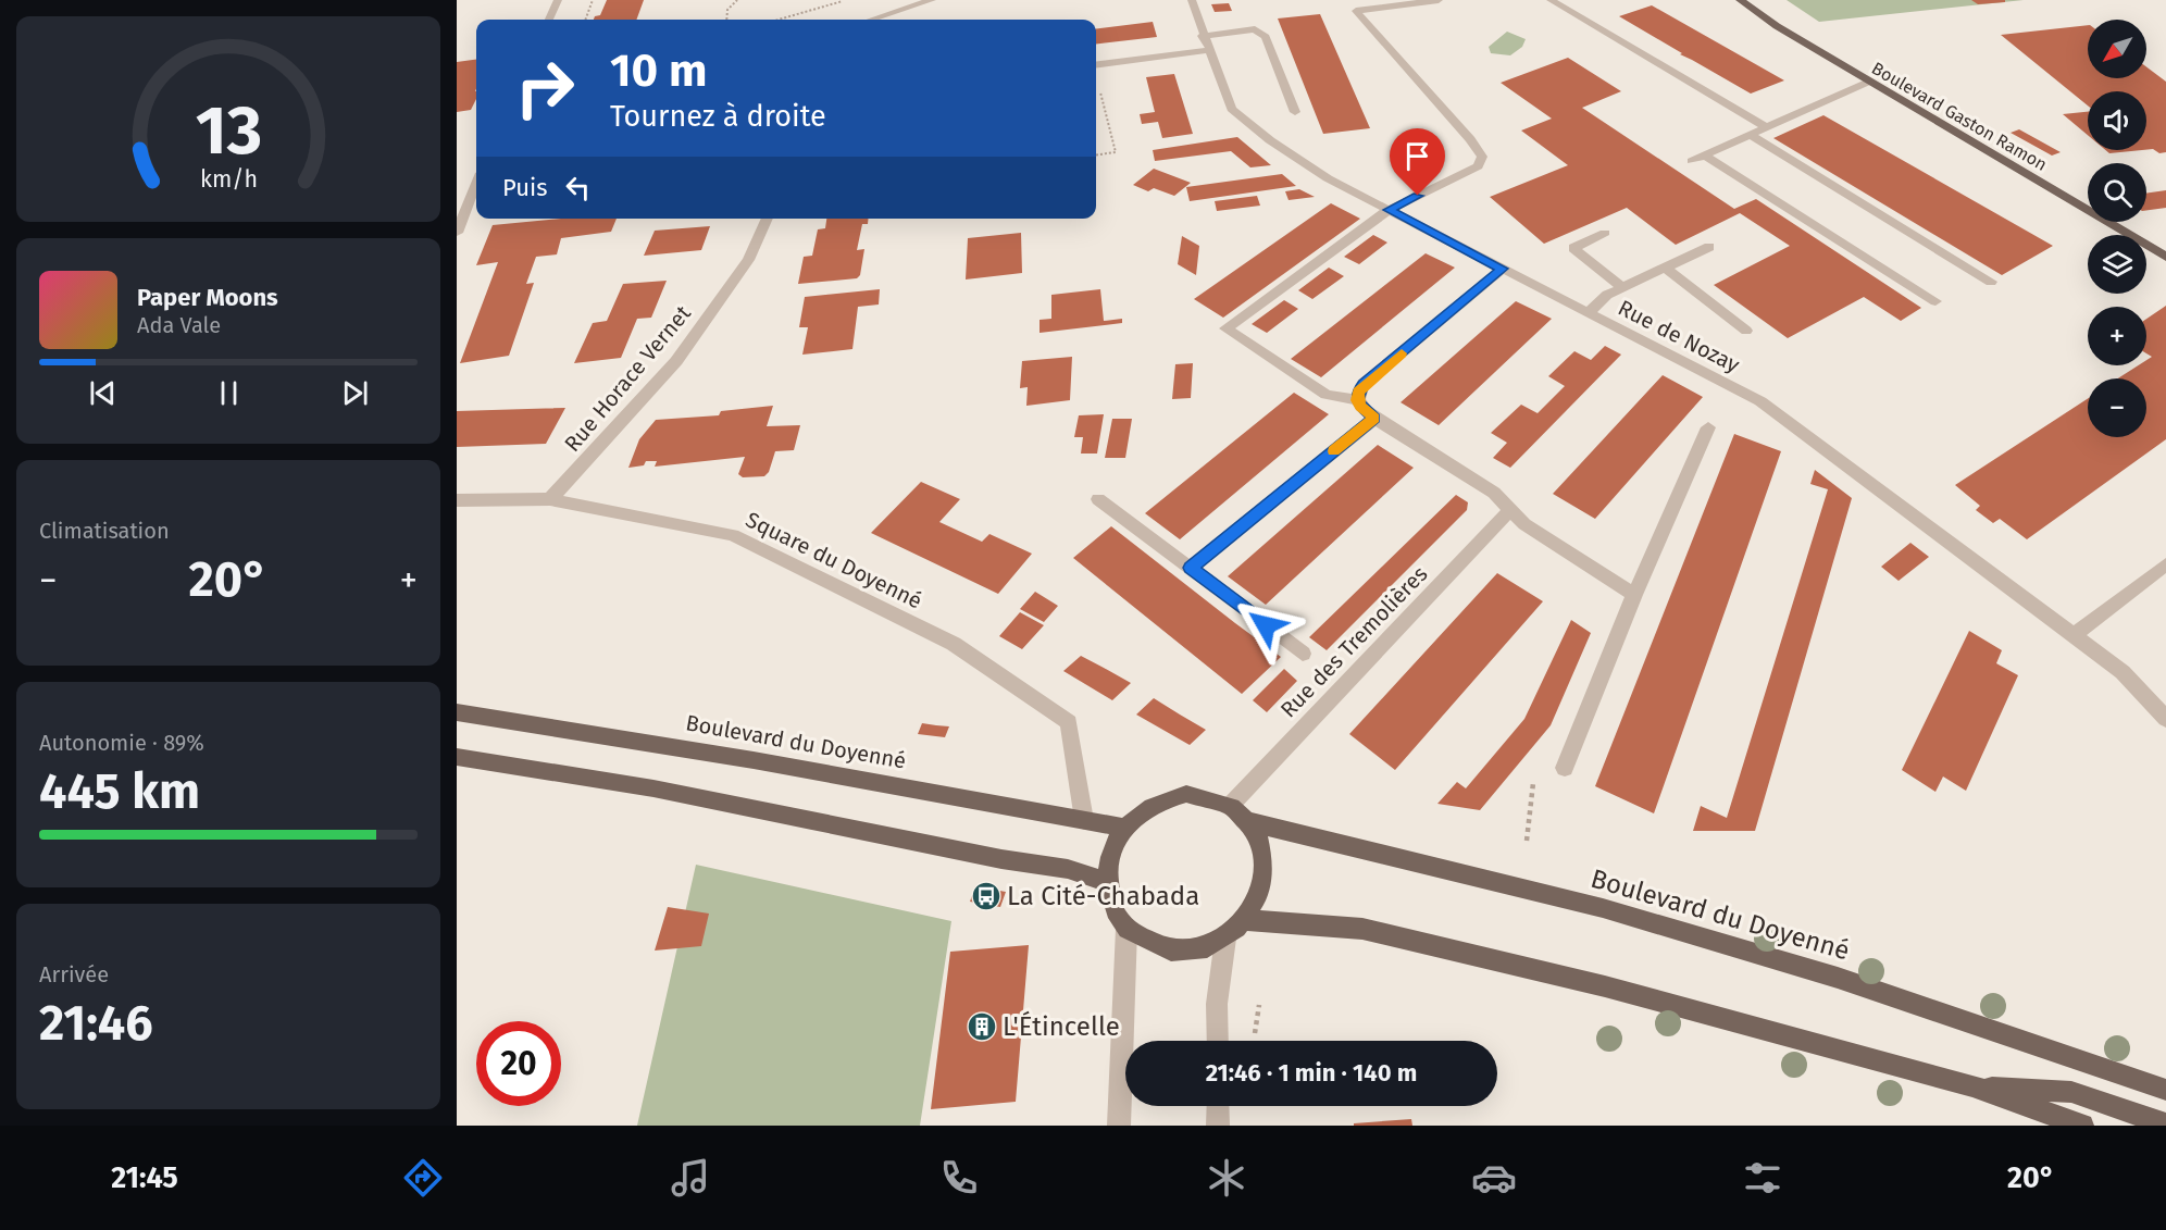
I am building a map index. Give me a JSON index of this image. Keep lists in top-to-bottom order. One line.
{"streets":{"main road":["Boulevard Gaston Ramon","Boulevard du Doyenné"],"street":["Rue de Nozay","Rue Horace Vernet","Square du Doyenné","Rue des Tremolières"]},"crossings":[["Rue Horace Vernet","Square du Doyenné"],["Square du Doyenné","Boulevard du Doyenné"],["Rue des Tremolières","Boulevard du Doyenné"]],"places":{"bus stop":["La Cité-Chabada"],"building":["L'Étincelle"]},"north":"bottom left","page":{"map_buttons":["+","−"],"turn":["10 m","Tournez à droite"],"then":"Puis","song":["Paper Moons","Ada Vale"],"tile":["Climatisation",["Autonomie · 89%","445 km"],["Arrivée","21:46"]],"heat":["−","20°","+"],"limit":"20","trip":"21:46 · 1 min · 140 m","tabs":["21:45","20°"],"gauge":["13","km/h"]}}
